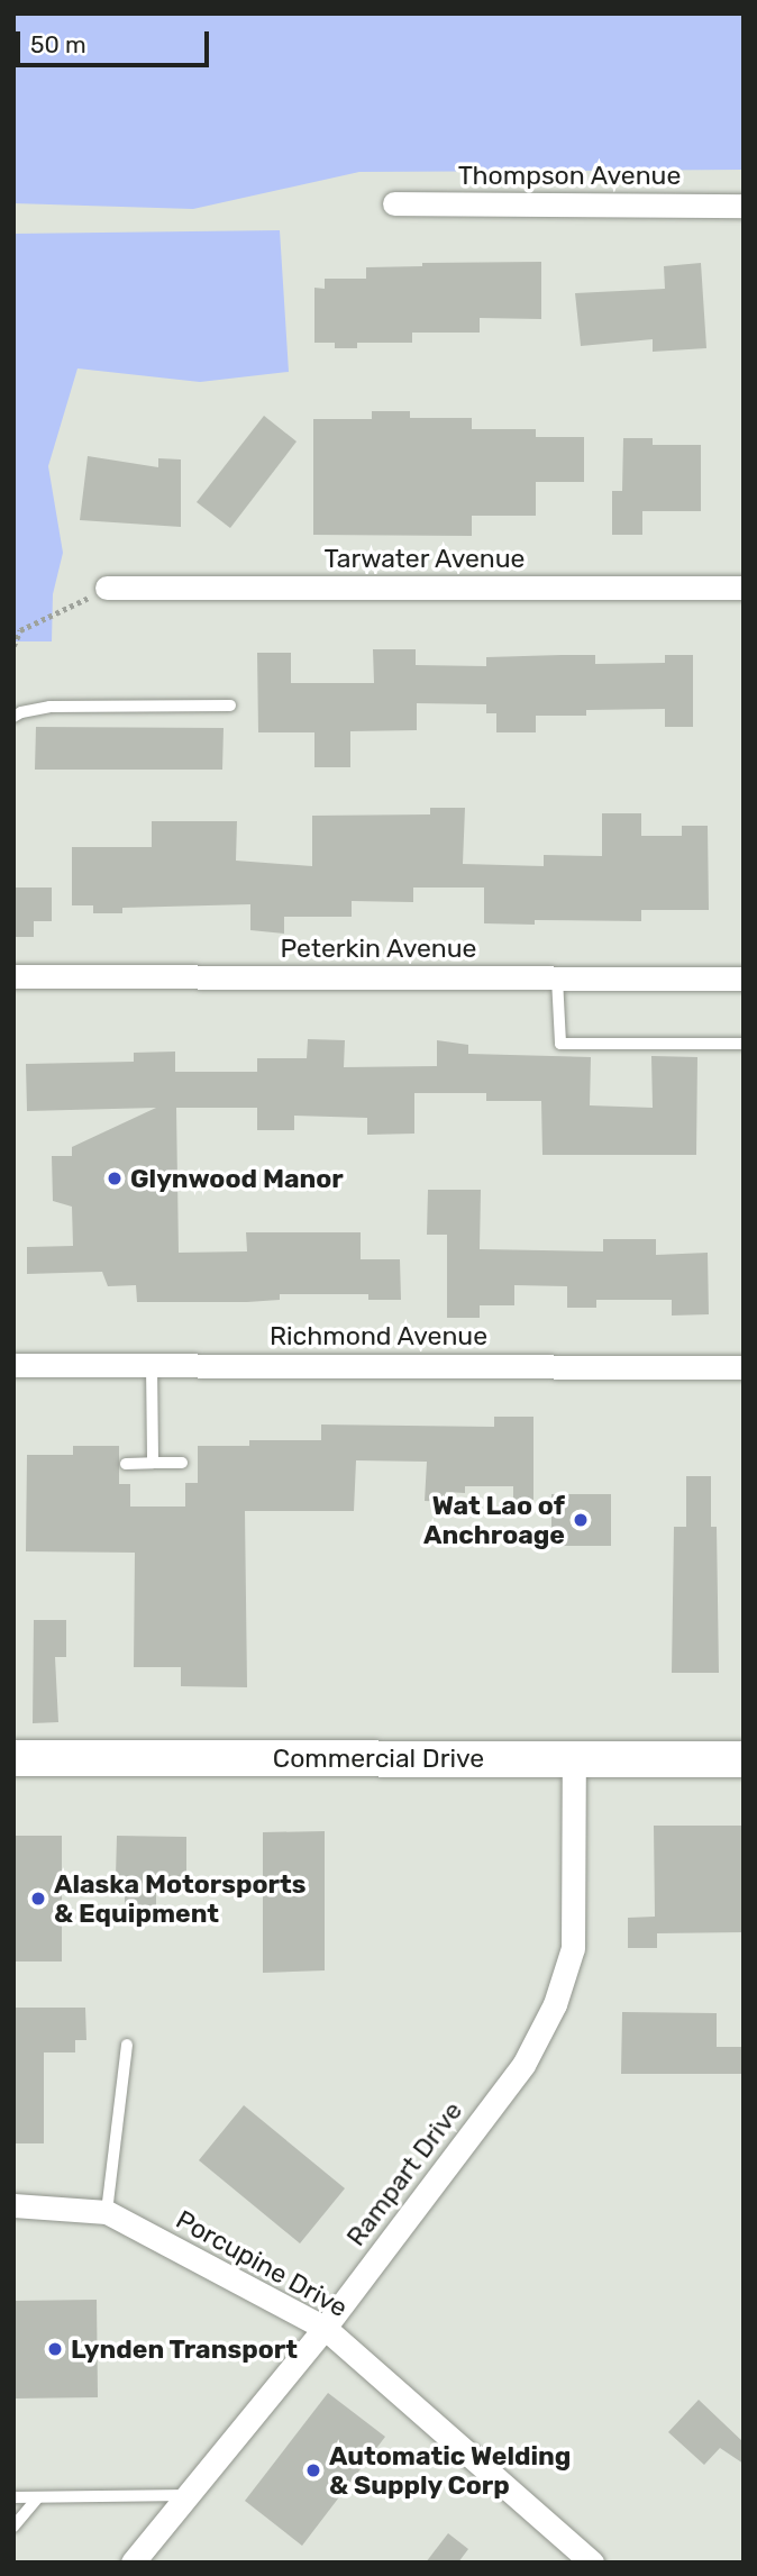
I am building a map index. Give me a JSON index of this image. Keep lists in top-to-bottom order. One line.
{"streets":{"main road":["Commercial Drive"],"street":["Thompson Avenue","Tarwater Avenue","Peterkin Avenue","Richmond Avenue","Rampart Drive","Porcupine Drive"]},"crossings":[["Commercial Drive","Rampart Drive"],["Rampart Drive","Porcupine Drive"]],"places":["Glynwood Manor","Wat Lao of Anchroage","Alaska Motorsports & Equipment","Lynden Transport","Automatic Welding & Supply Corp"],"scale_bar":"50 m"}
